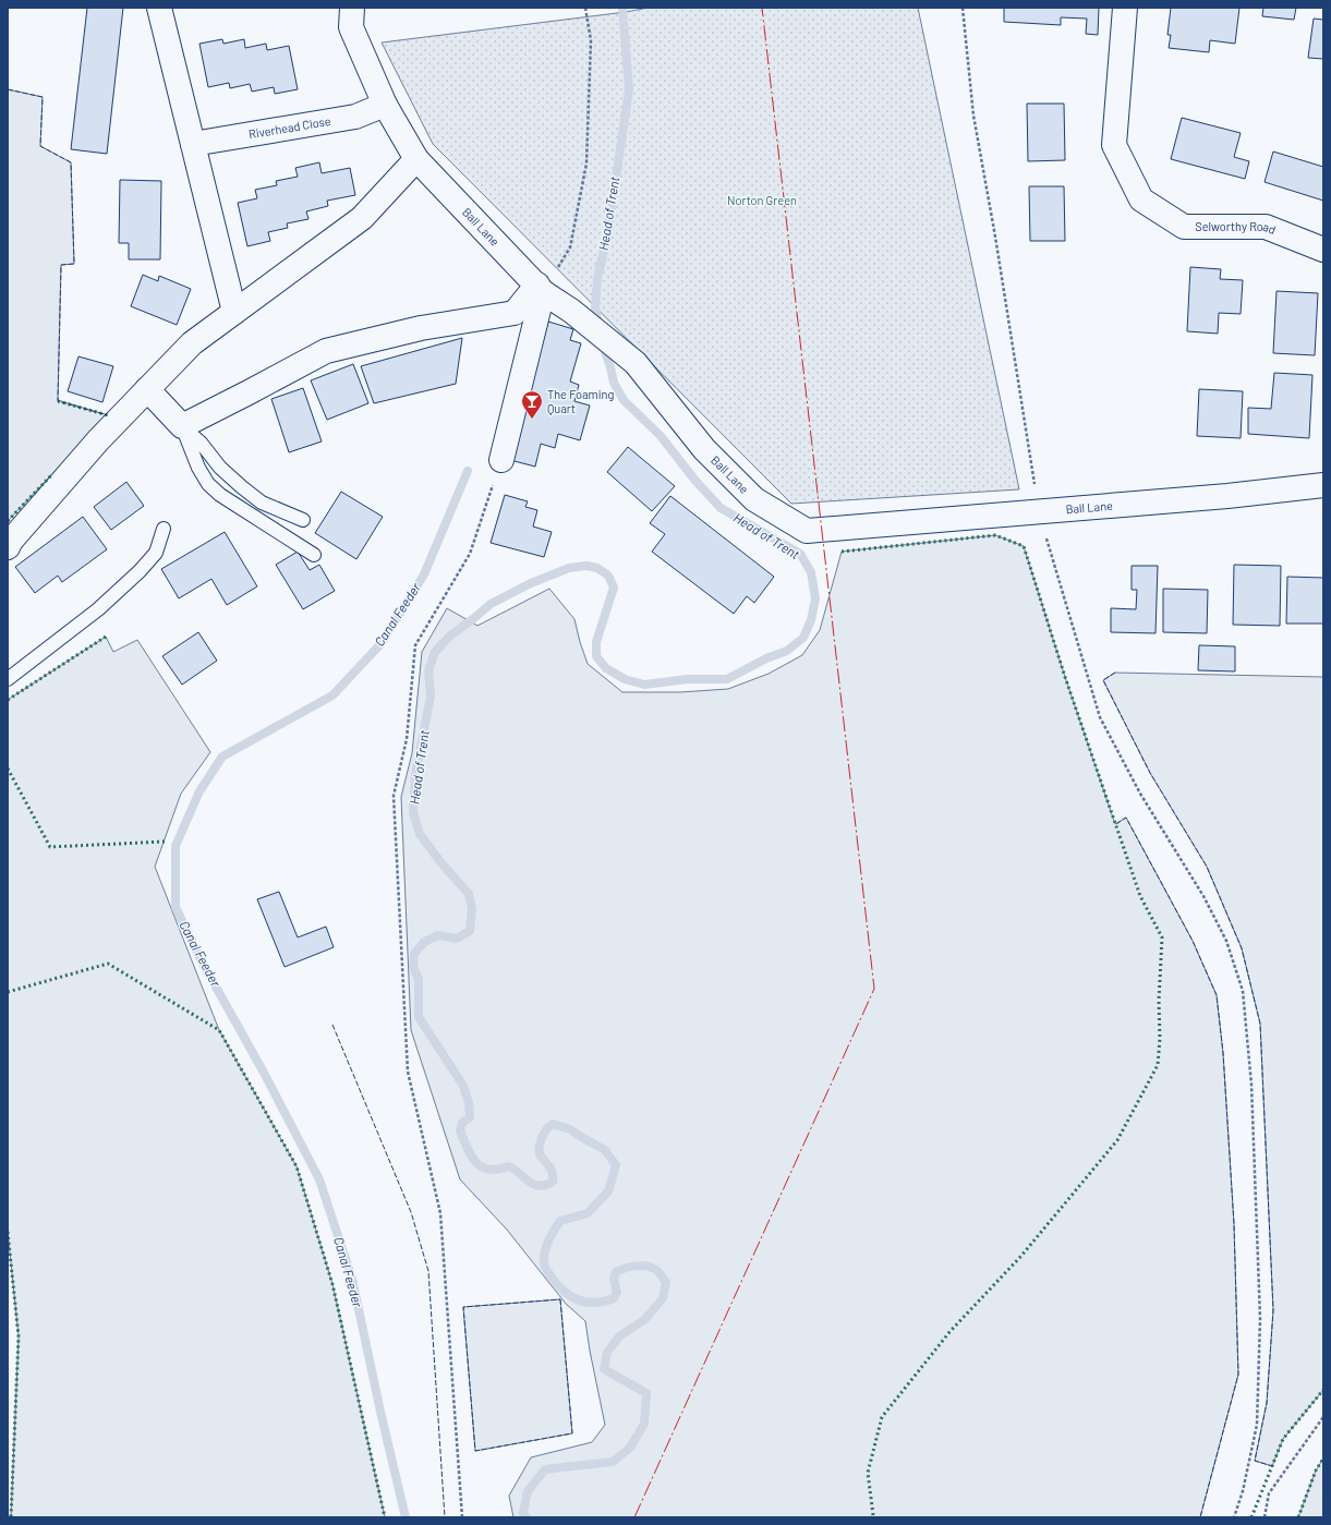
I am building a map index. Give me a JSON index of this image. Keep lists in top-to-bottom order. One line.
{"streets":{"street":["Riverhead Close","Ball Lane","Selworthy Road"]},"crossings":[["Riverhead Close","Ball Lane"]],"water":["Head of Trent","Canal Feeder"],"parks":["Norton Green"],"places":{"bar":["The Foaming Quart"]}}
